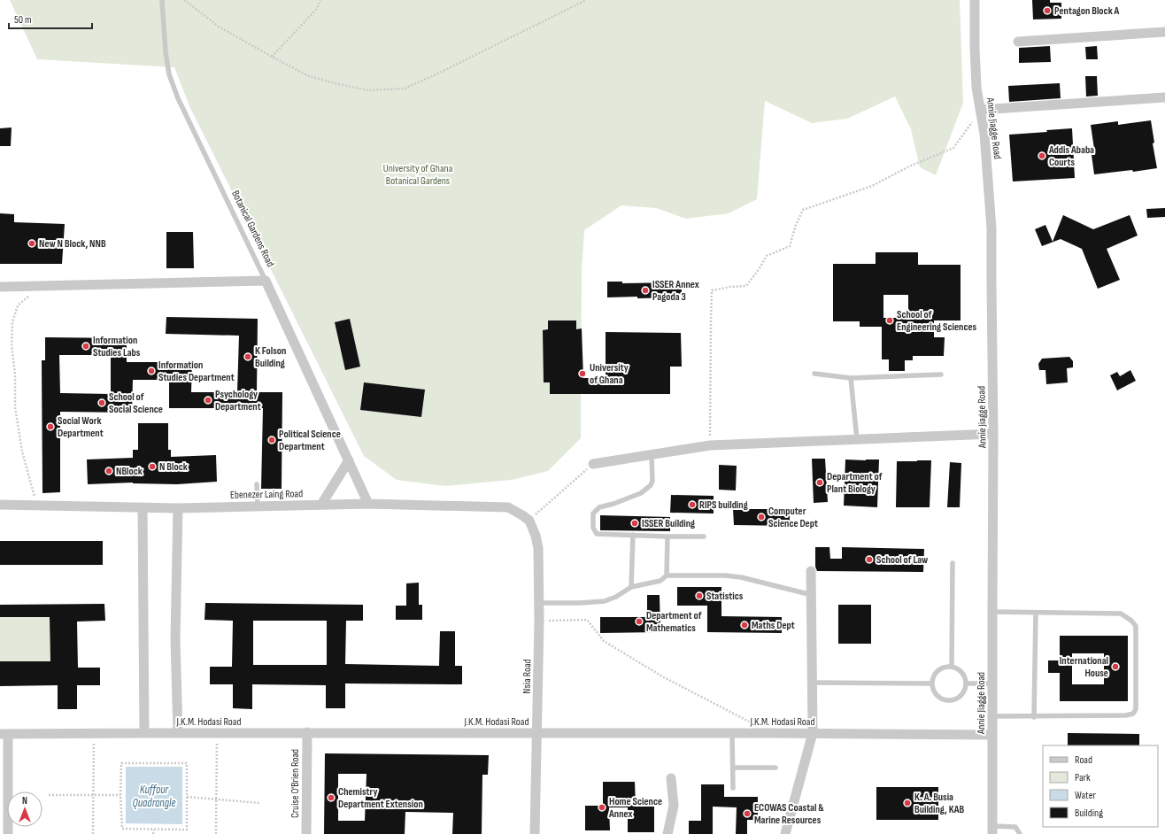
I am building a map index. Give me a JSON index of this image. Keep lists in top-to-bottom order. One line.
{"streets":{"street":["Annie Jiagge Road","Botanical Gardens Road","Ebenezer Laing Road","Nsia Road","J.K.M. Hodasi Road","Cruise O'Brien Road"]},"crossings":[["Annie Jiagge Road","J.K.M. Hodasi Road"],["Botanical Gardens Road","Ebenezer Laing Road"],["Ebenezer Laing Road","Nsia Road"],["Nsia Road","J.K.M. Hodasi Road"],["J.K.M. Hodasi Road","Cruise O'Brien Road"]],"water":["Kuffour Quadrangle"],"parks":["University of Ghana Botanical Gardens"],"places":["Pentagon Block A","Addis Ababa Courts","New N Block, NNB","ISSER Annex Pagoda 3","School of Engineering Sciences","Information Studies Labs","K Folson Building","Information Studies Department","University of Ghana","Psychology Department","School of Social Science","Social Work Department","Political Science Department","N Block","NBlock","Department of Plant Biology","RIPS building","Computer Science Dept","ISSER Building","School of Law","Statistics","Department of Mathematics","Maths Dept","International House","Chemistry Department Extension","K. A. Busia Building, KAB","Home Science Annex","ECOWAS Coastal & Marine Resources"],"legend":["Road","Park","Water","Building"],"scale_bar":"50 m","north":"top"}
